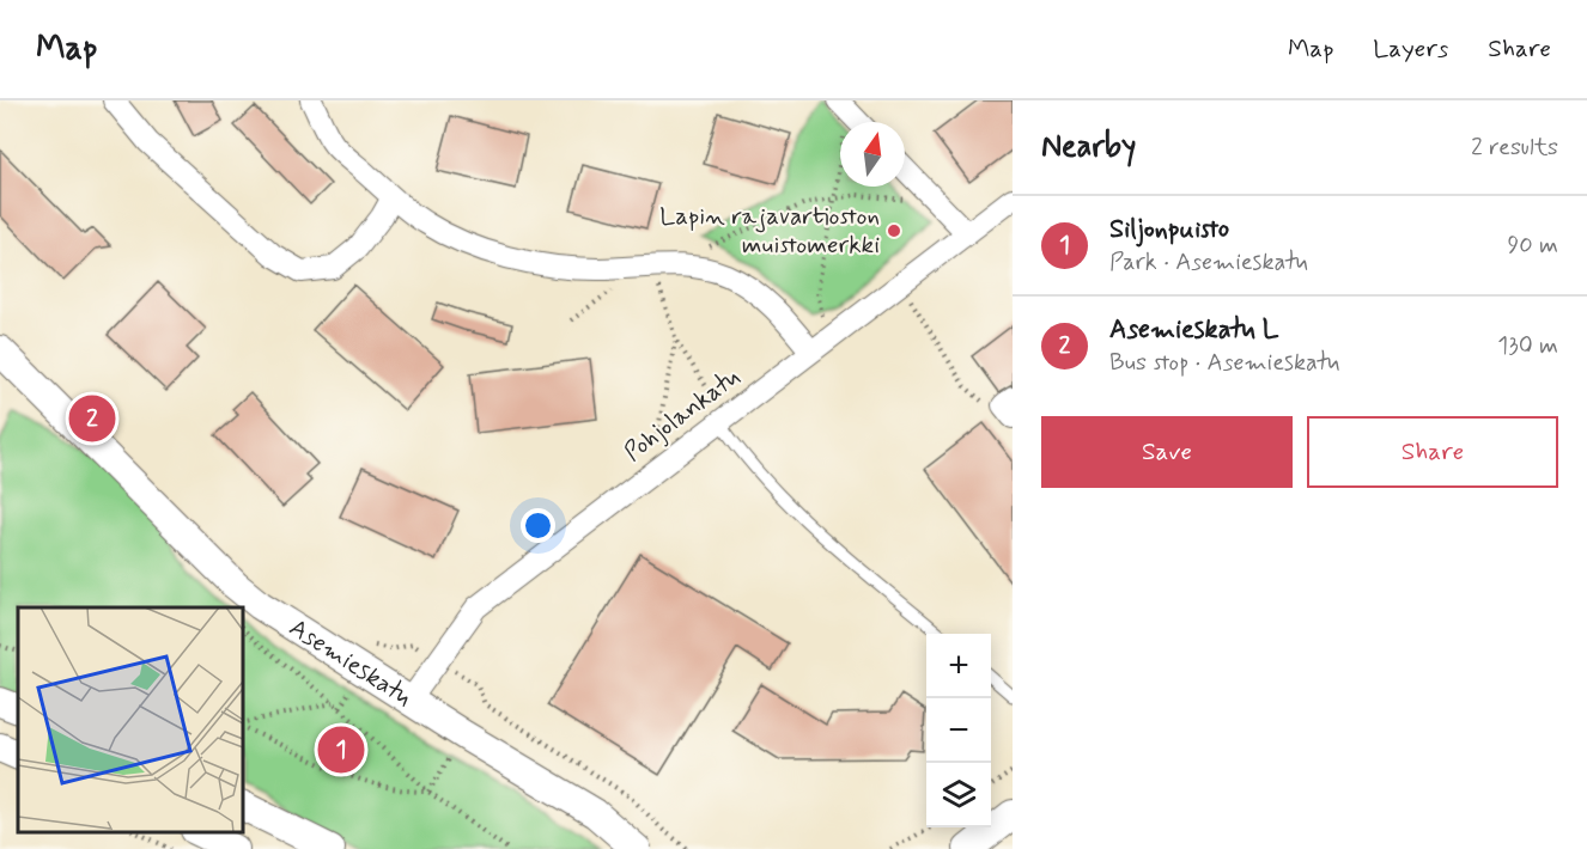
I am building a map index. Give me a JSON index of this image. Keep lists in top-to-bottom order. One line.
{"streets":{"street":["Pohjolankatu","Asemieskatu"]},"crossings":[["Pohjolankatu","Asemieskatu"]],"places":["Lapin rajavartioston muistomerkki"],"north":"top","page":{"header":"Map","nav":["Map","Layers","Share"],"heading":["Nearby","2 results"],"list":[{"mark":"1","name":"Siljonpuisto","note":"Park · Asemieskatu","value":"90 m"},{"mark":"2","name":"Asemieskatu L","note":"Bus stop · Asemieskatu","value":"130 m"}],"pins":["2","1"],"buttons":["Save","Share"],"map_buttons":["+","−"]}}
